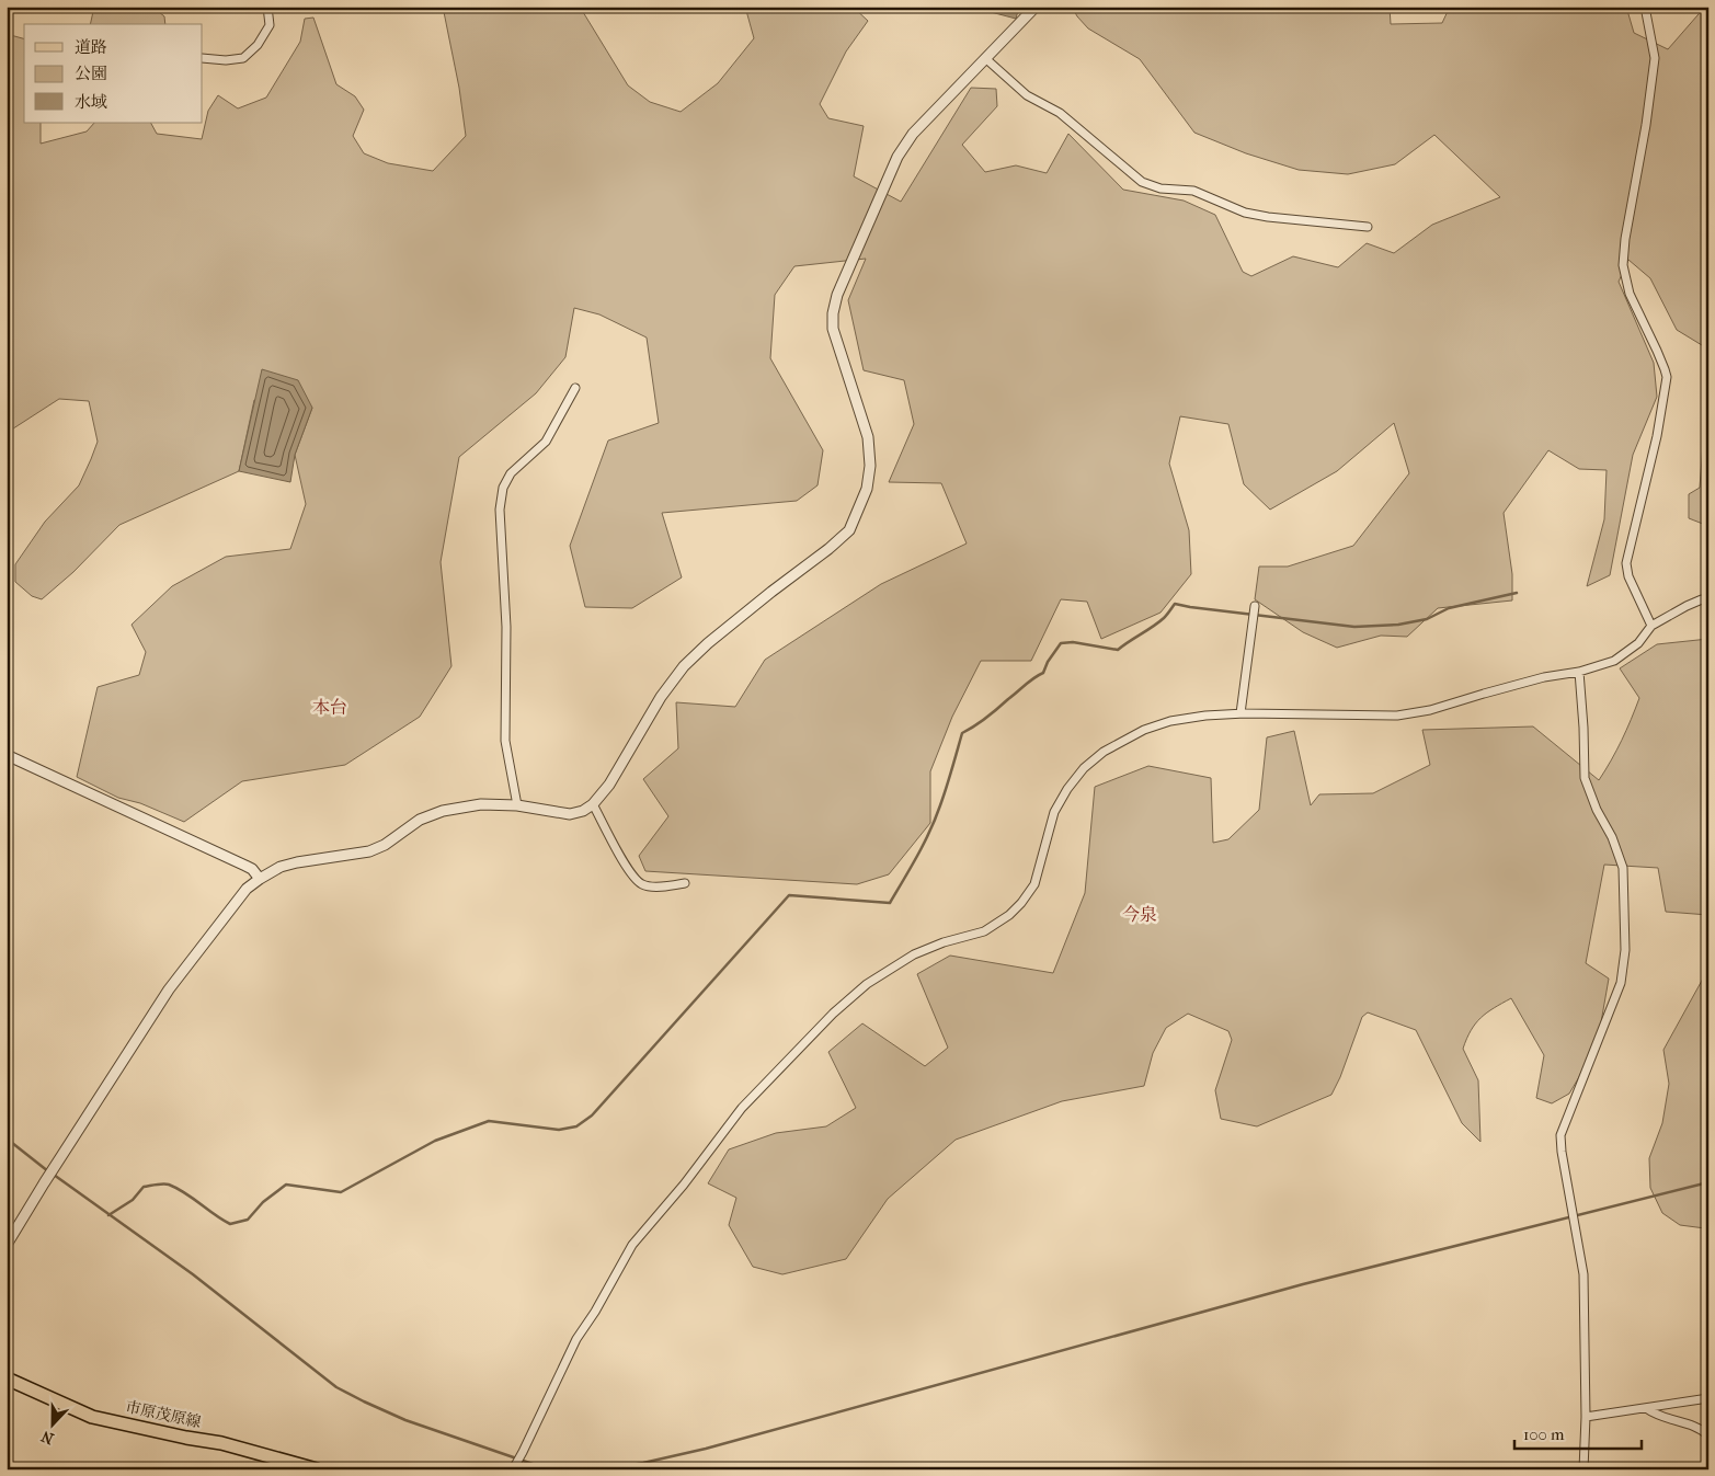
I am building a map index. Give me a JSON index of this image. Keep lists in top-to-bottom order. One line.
{"streets":{"main road":["市原茂原線"]},"districts":["本台","今泉"],"legend":["道路","公園","水域"],"scale_bar":"100 m","north":"bottom"}
